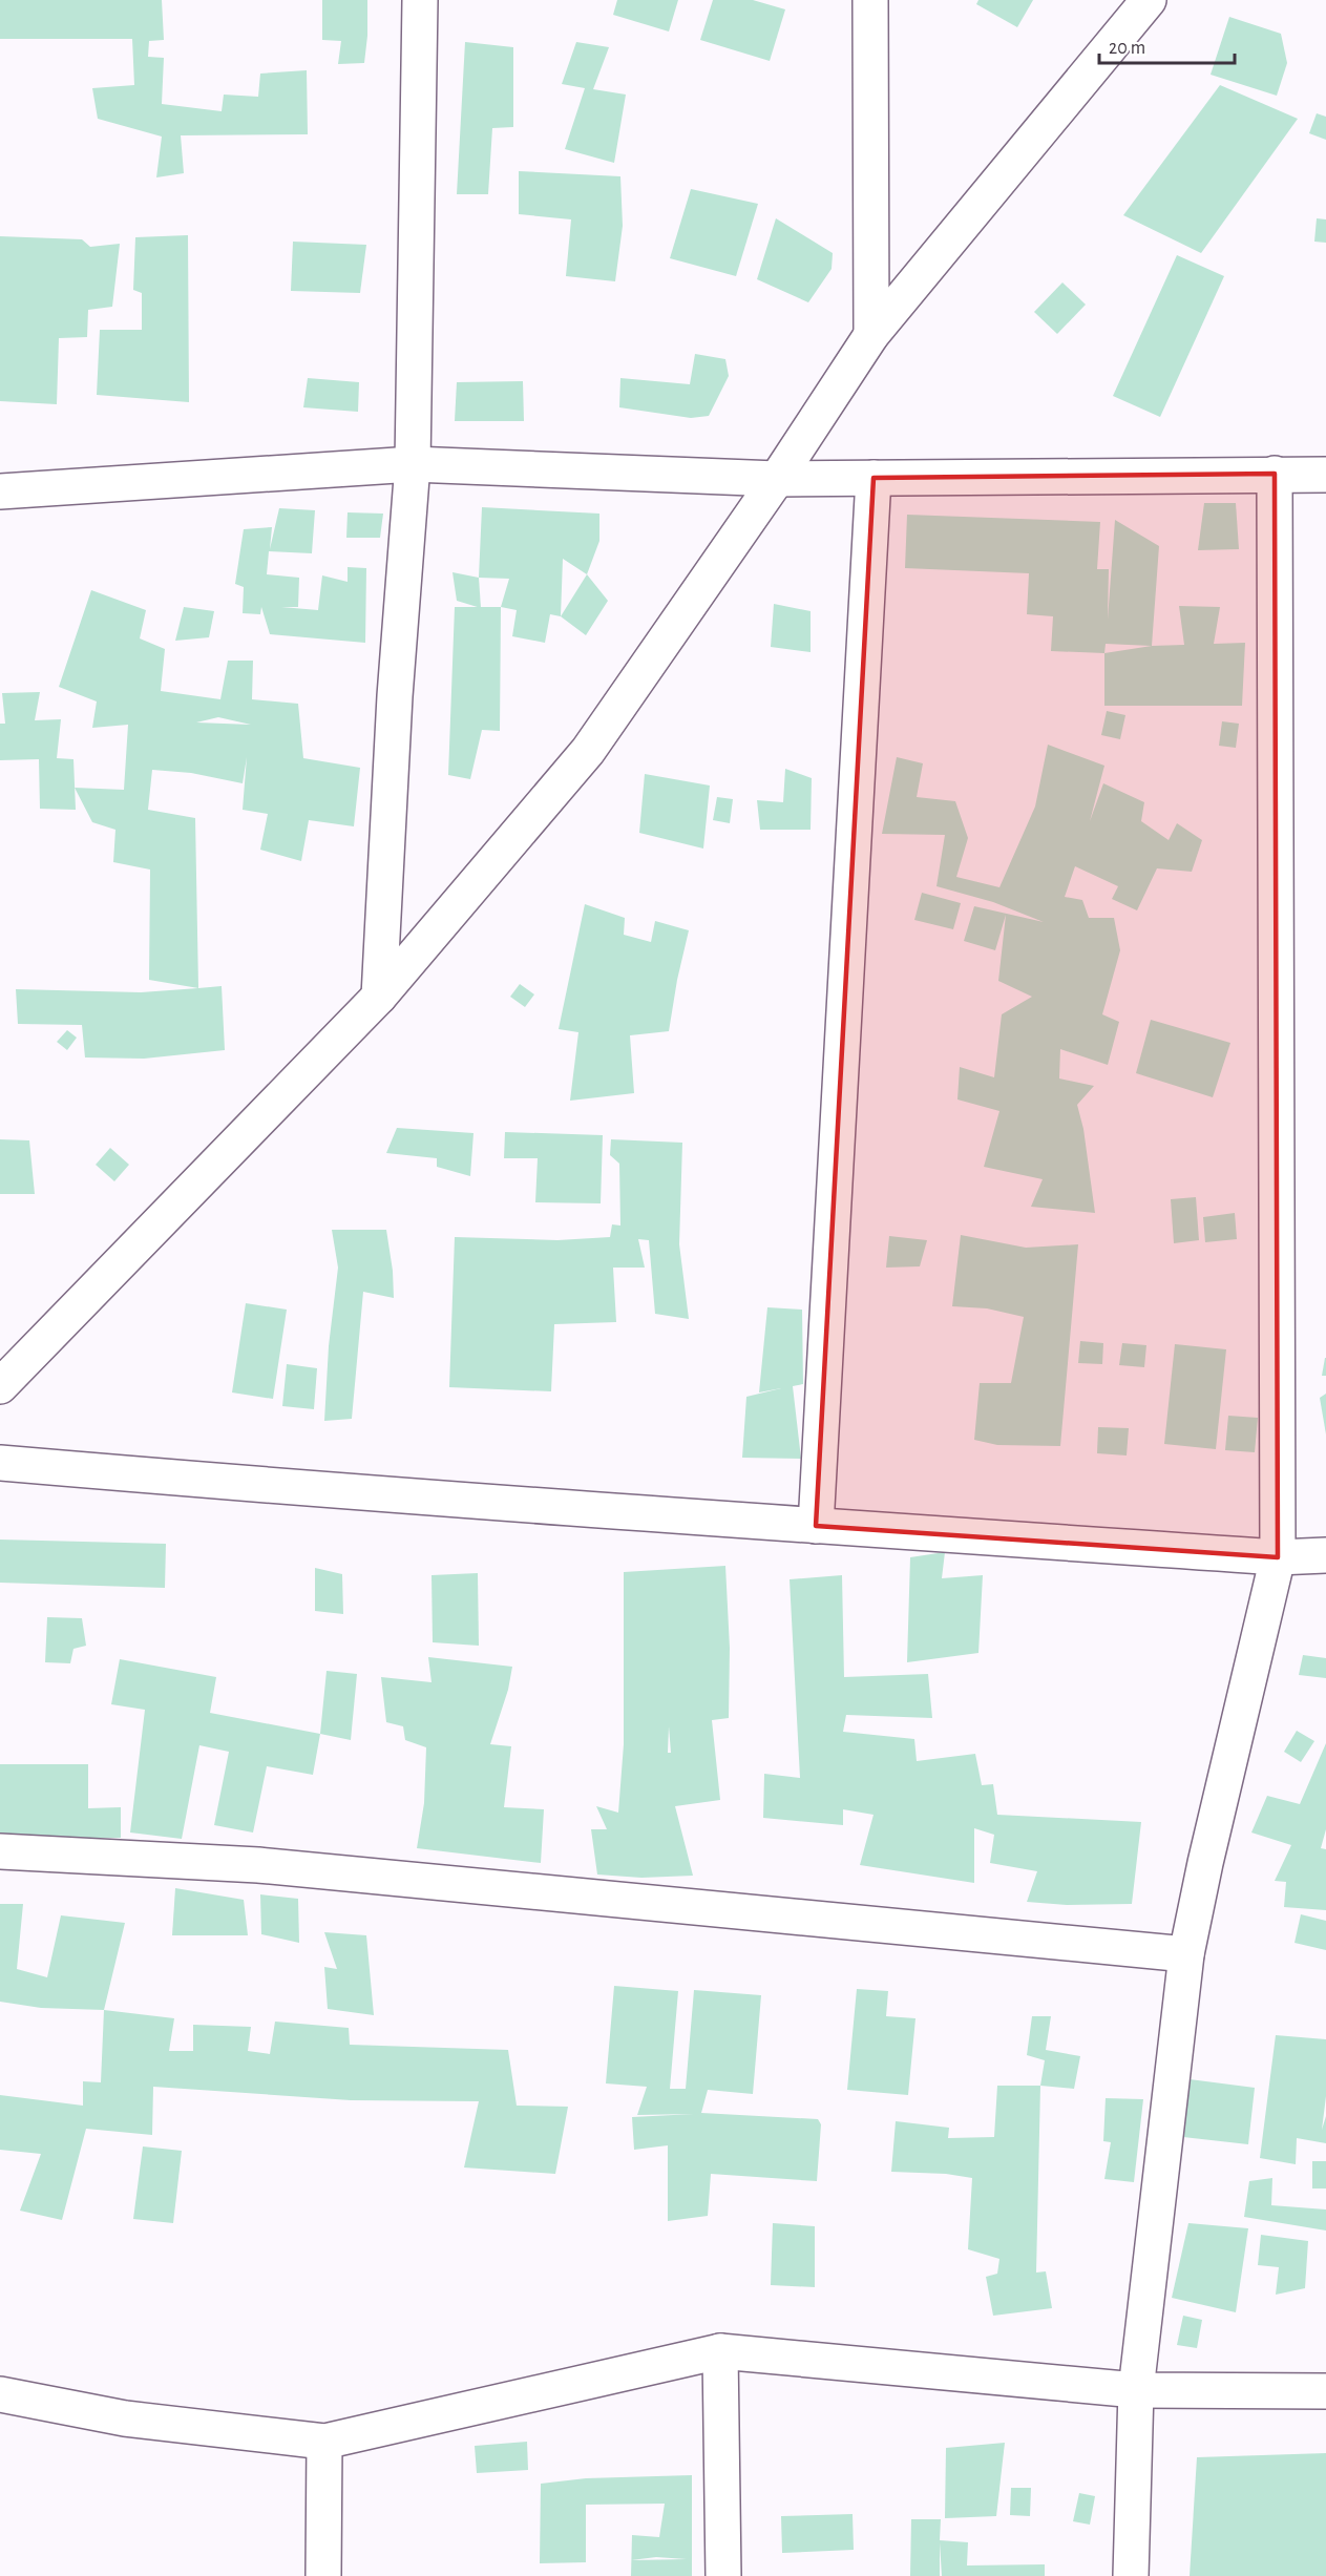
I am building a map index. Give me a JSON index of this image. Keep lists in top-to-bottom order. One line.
{"scale_bar":"20 m"}
